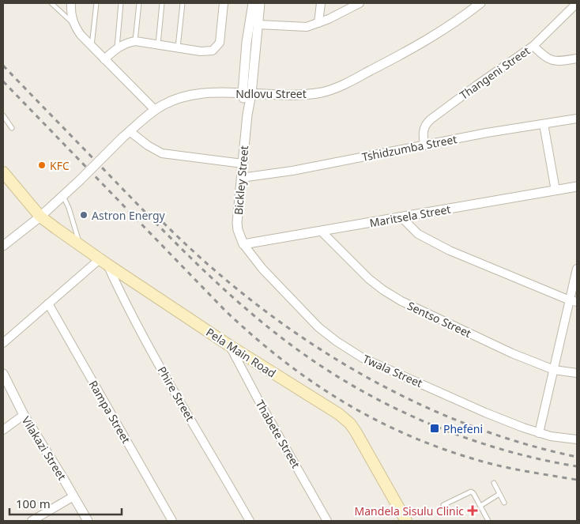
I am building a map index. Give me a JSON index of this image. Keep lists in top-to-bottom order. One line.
{"streets":{"main road":["Pela Main Road"],"street":["Thangeni Street","Ndlovu Street","Tshidzumba Street","Bickley Street","Maritsela Street","Sentso Street","Twala Street","Phire Street","Rampa Street","Thabete Street","Vilakazi Street"]},"crossings":[["Thangeni Street","Tshidzumba Street"],["Ndlovu Street","Bickley Street"],["Ndlovu Street","Pela Main Road"],["Tshidzumba Street","Bickley Street"],["Bickley Street","Maritsela Street"],["Bickley Street","Twala Street"],["Maritsela Street","Sentso Street"],["Maritsela Street","Twala Street"],["Pela Main Road","Phire Street"],["Pela Main Road","Thabete Street"]],"places":{"other":["KFC","Astron Energy"],"transit":["Phefeni"],"health":["Mandela Sisulu Clinic"]},"scale_bar":"100 m"}
